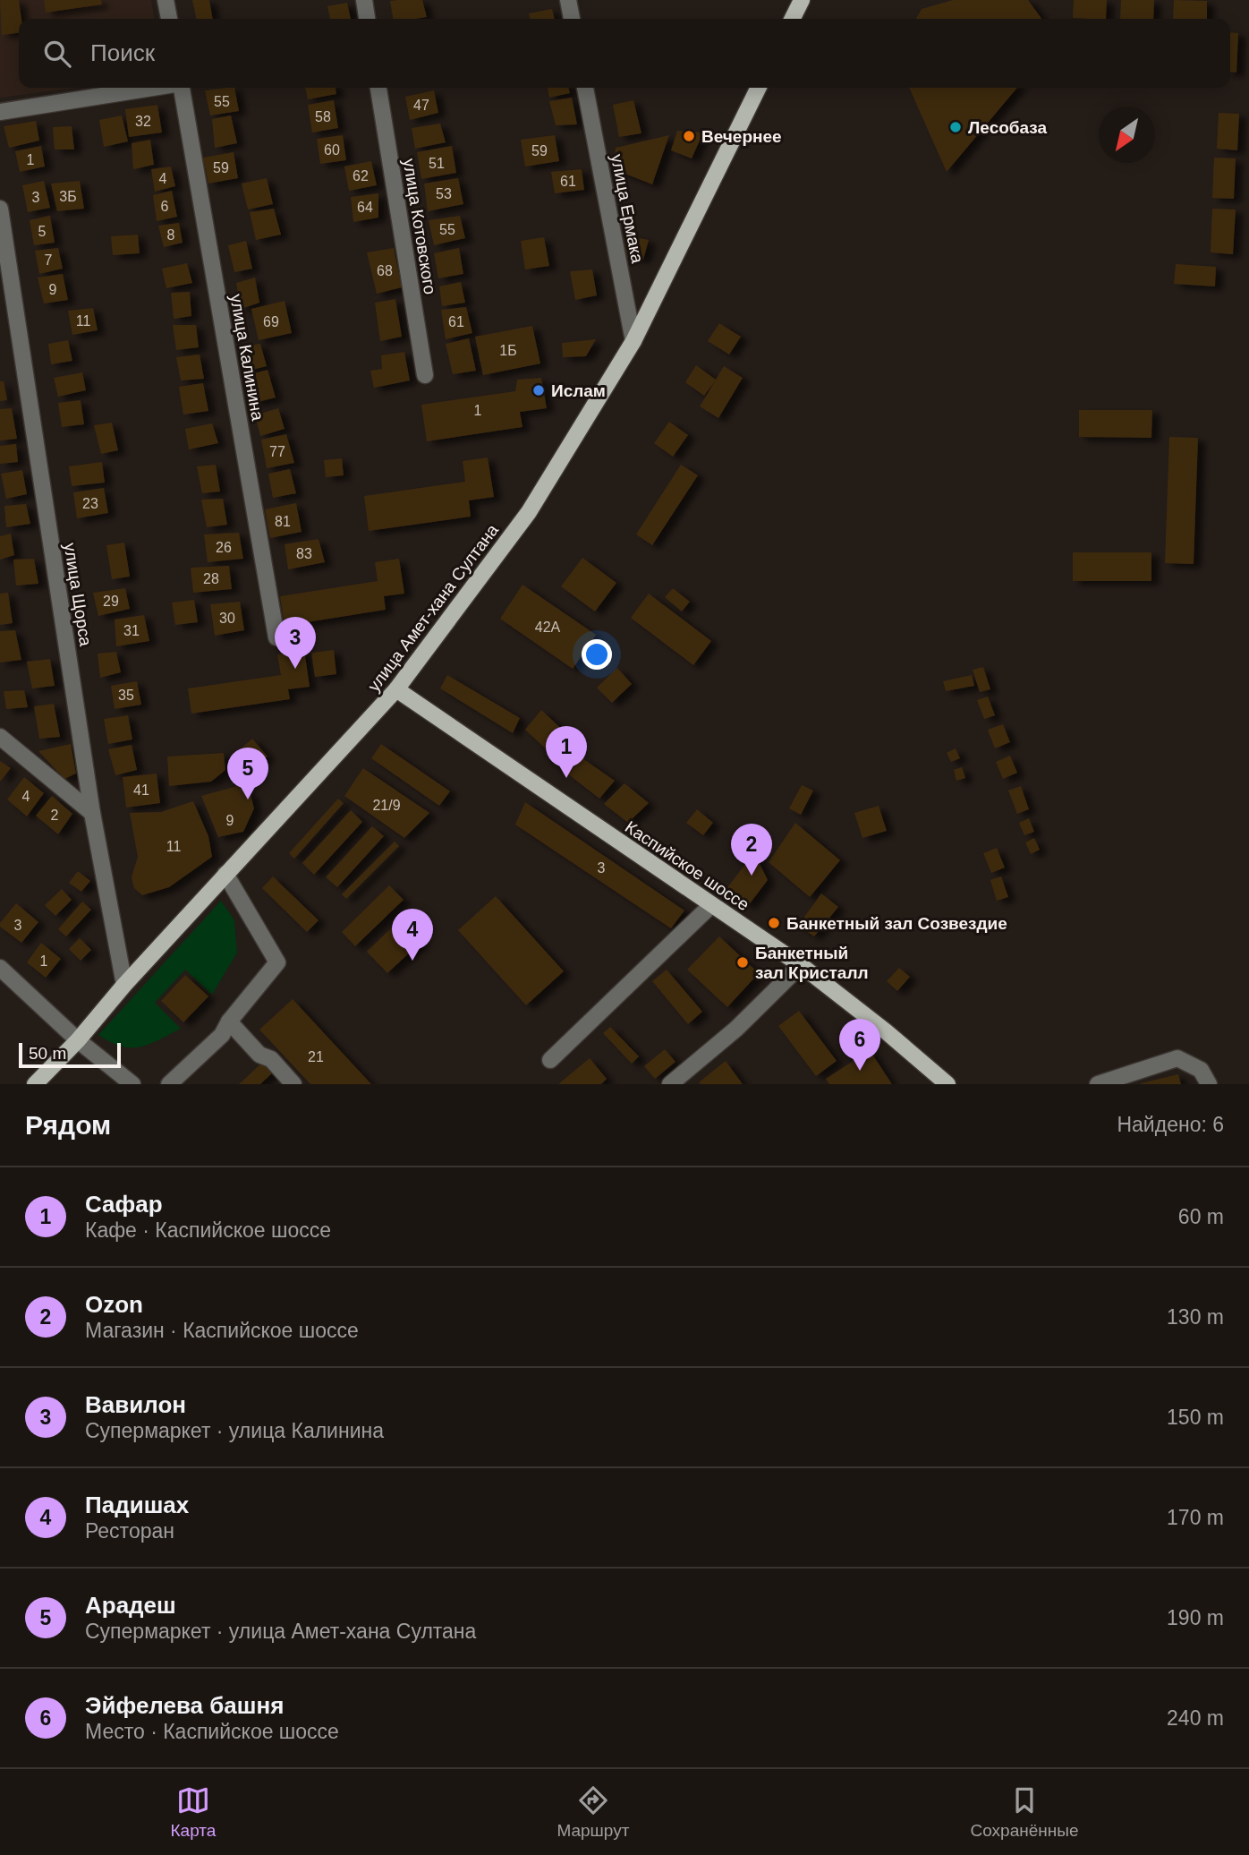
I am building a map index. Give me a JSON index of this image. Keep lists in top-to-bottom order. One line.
{"streets":{"main road":["улица Амет-хана Султана","Каспийское шоссе"],"street":["улица Ермака","улица Котовского","улица Калинина","улица Щорса"]},"crossings":[["улица Ермака","улица Амет-хана Султана"],["улица Щорса","улица Амет-хана Султана"],["улица Амет-хана Султана","Каспийское шоссе"]],"places":["Лесобаза","Вечернее","Ислам","Банкетный зал Созвездие","Банкетный зал Кристалл"],"house_numbers":["55","47","58","32","60","59","1","51","59","62","4","61","53","3Б","3","6","64","55","5","8","7","68","9","11","69","61","1Б","1","77","23","81","26","83","28","29","30","42А","31","35","41","4","21/9","2","9","11","3","3","1","21"],"scale_bar":"50 m","north":"bottom left","page":{"search":"Поиск","pins":["3","1","5","2","4","6"],"scale":"50 m","heading":["Рядом","Найдено: 6"],"list":[{"mark":"1","name":"Сафар","note":"Кафе · Каспийское шоссе","value":"60 m"},{"mark":"2","name":"Ozon","note":"Магазин · Каспийское шоссе","value":"130 m"},{"mark":"3","name":"Вавилон","note":"Супермаркет · улица Калинина","value":"150 m"},{"mark":"4","name":"Падишах","note":"Ресторан","value":"170 m"},{"mark":"5","name":"Арадеш","note":"Супермаркет · улица Амет-хана Султана","value":"190 m"},{"mark":"6","name":"Эйфелева башня","note":"Место · Каспийское шоссе","value":"240 m"}],"nav":["Карта","Маршрут","Сохранённые"]}}
